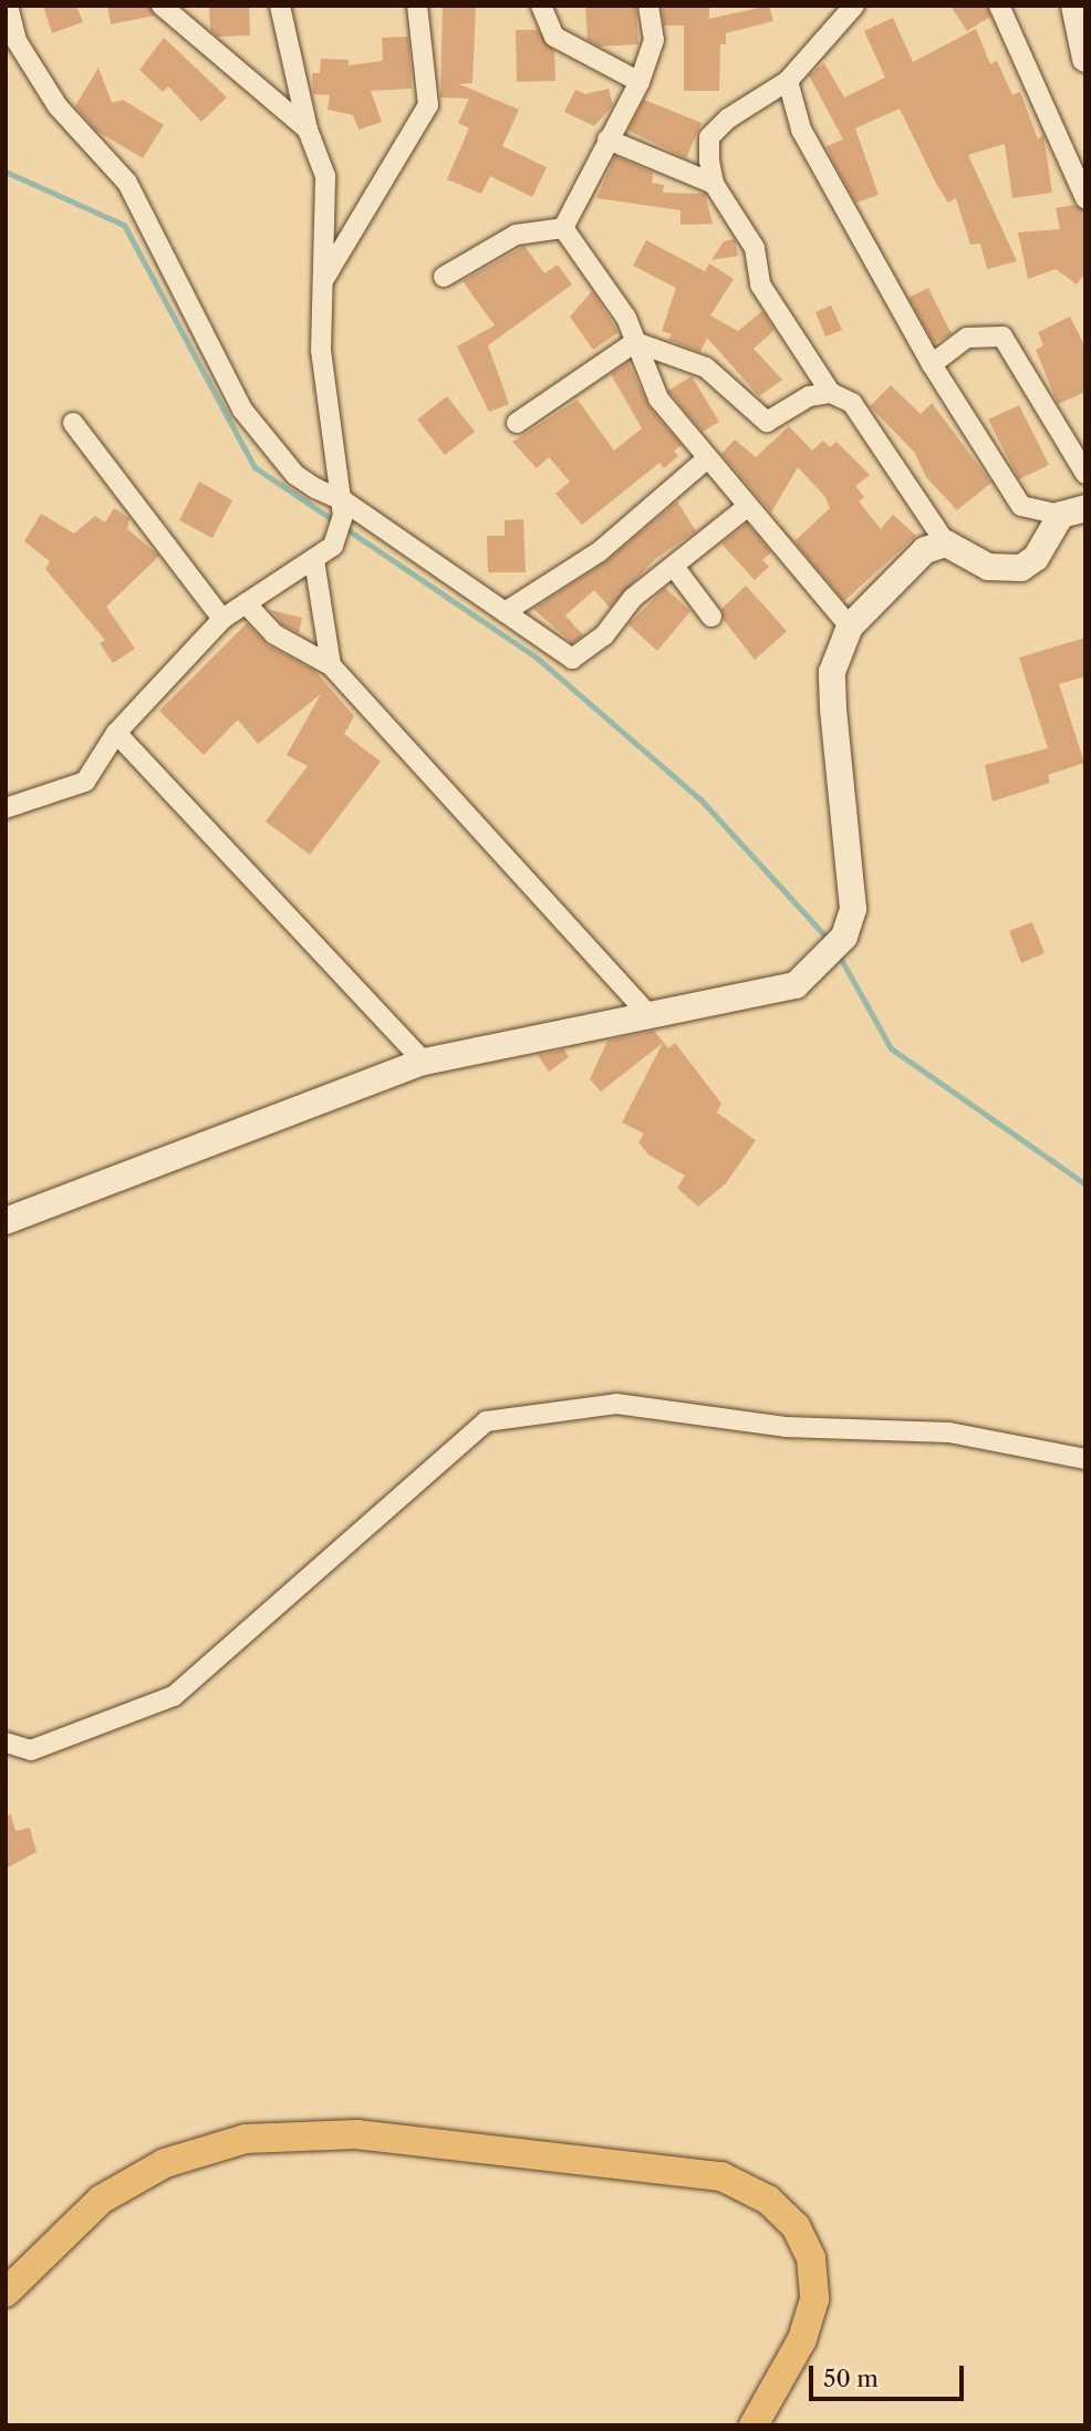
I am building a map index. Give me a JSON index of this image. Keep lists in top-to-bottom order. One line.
{"scale_bar":"50 m"}
